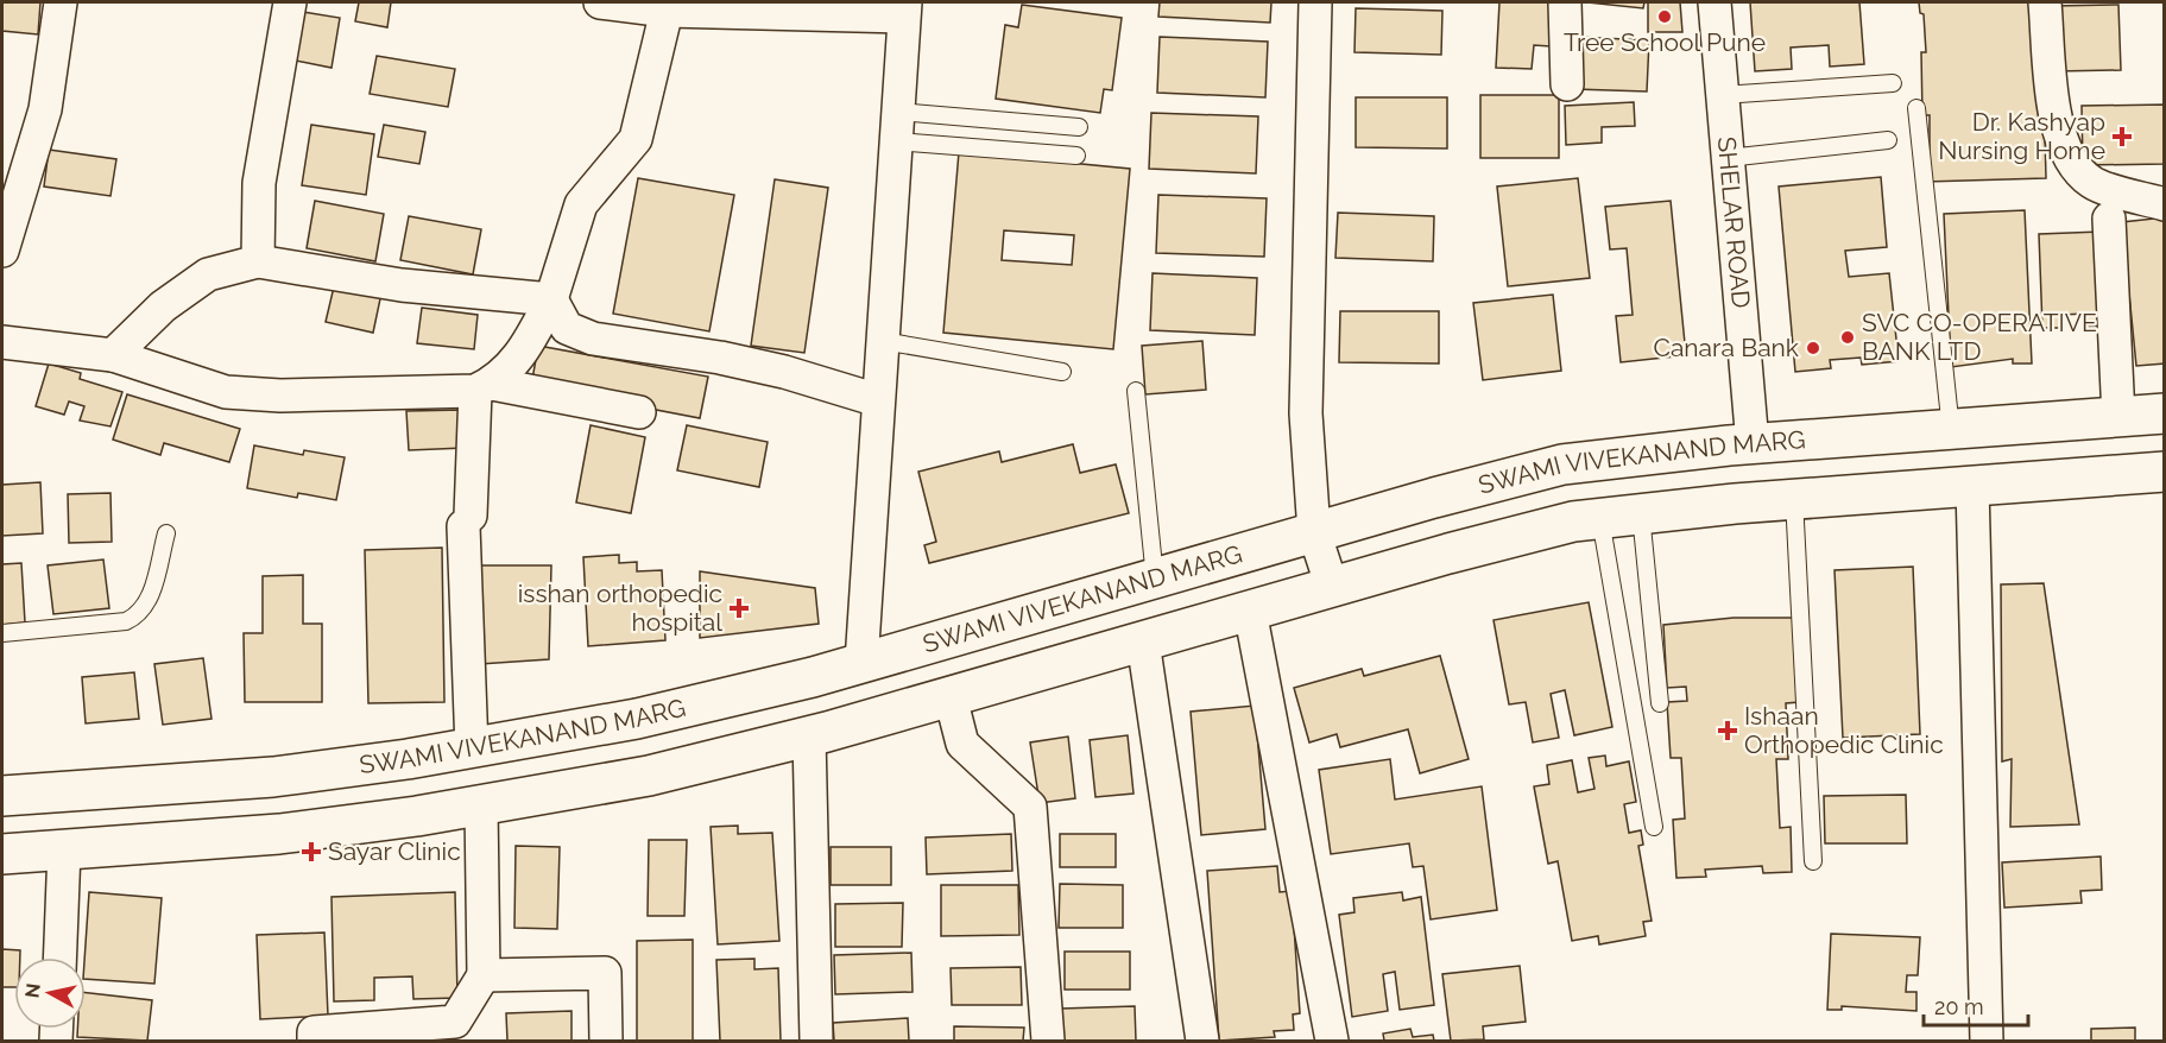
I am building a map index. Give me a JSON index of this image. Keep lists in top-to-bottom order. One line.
{"streets":{"main road":["SWAMI VIVEKANAND MARG"],"street":["SHELAR ROAD"]},"crossings":[["SHELAR ROAD","SWAMI VIVEKANAND MARG"]],"places":{"other":["Tree School Pune","SVC CO-OPERATIVE BANK LTD","Canara Bank"],"health":["Dr. Kashyap Nursing Home","isshan orthopedic hospital","Ishaan Orthopedic Clinic","Sayar Clinic"]},"scale_bar":"20 m","north":"left"}
